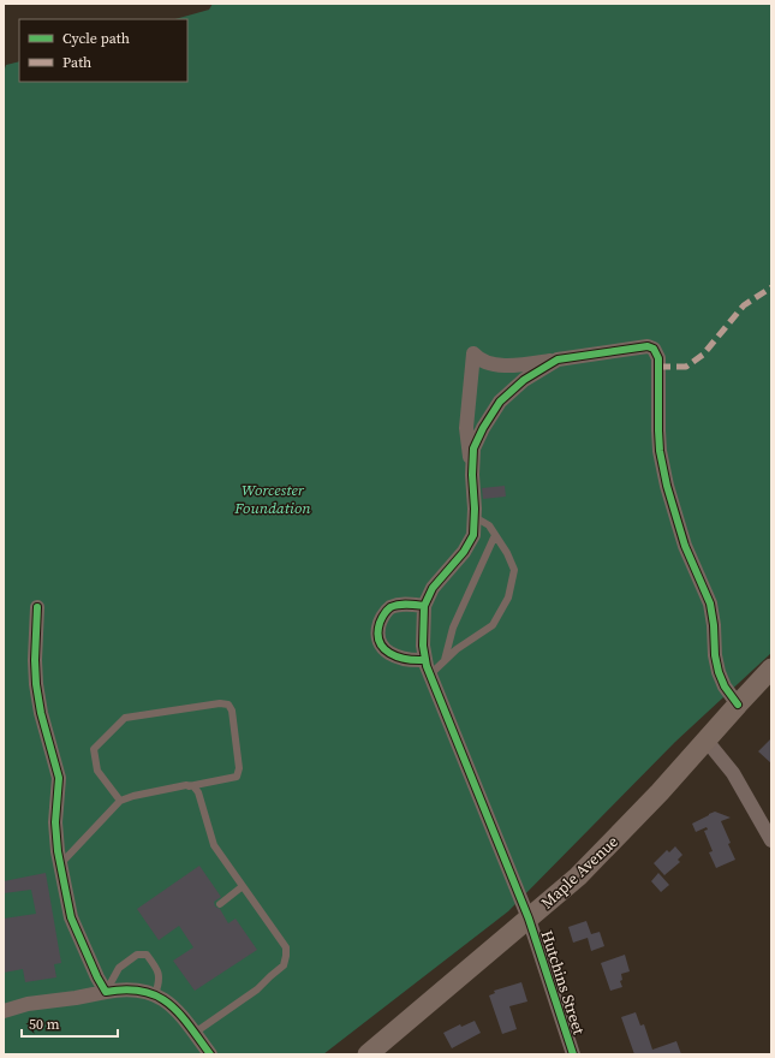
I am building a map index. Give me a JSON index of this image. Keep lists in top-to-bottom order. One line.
{"streets":{"main road":["Maple Avenue"],"street":["Hutchins Street"]},"crossings":[["Maple Avenue","Hutchins Street"]],"parks":["Worcester Foundation"],"legend":["Cycle path","Path"],"scale_bar":"50 m"}
